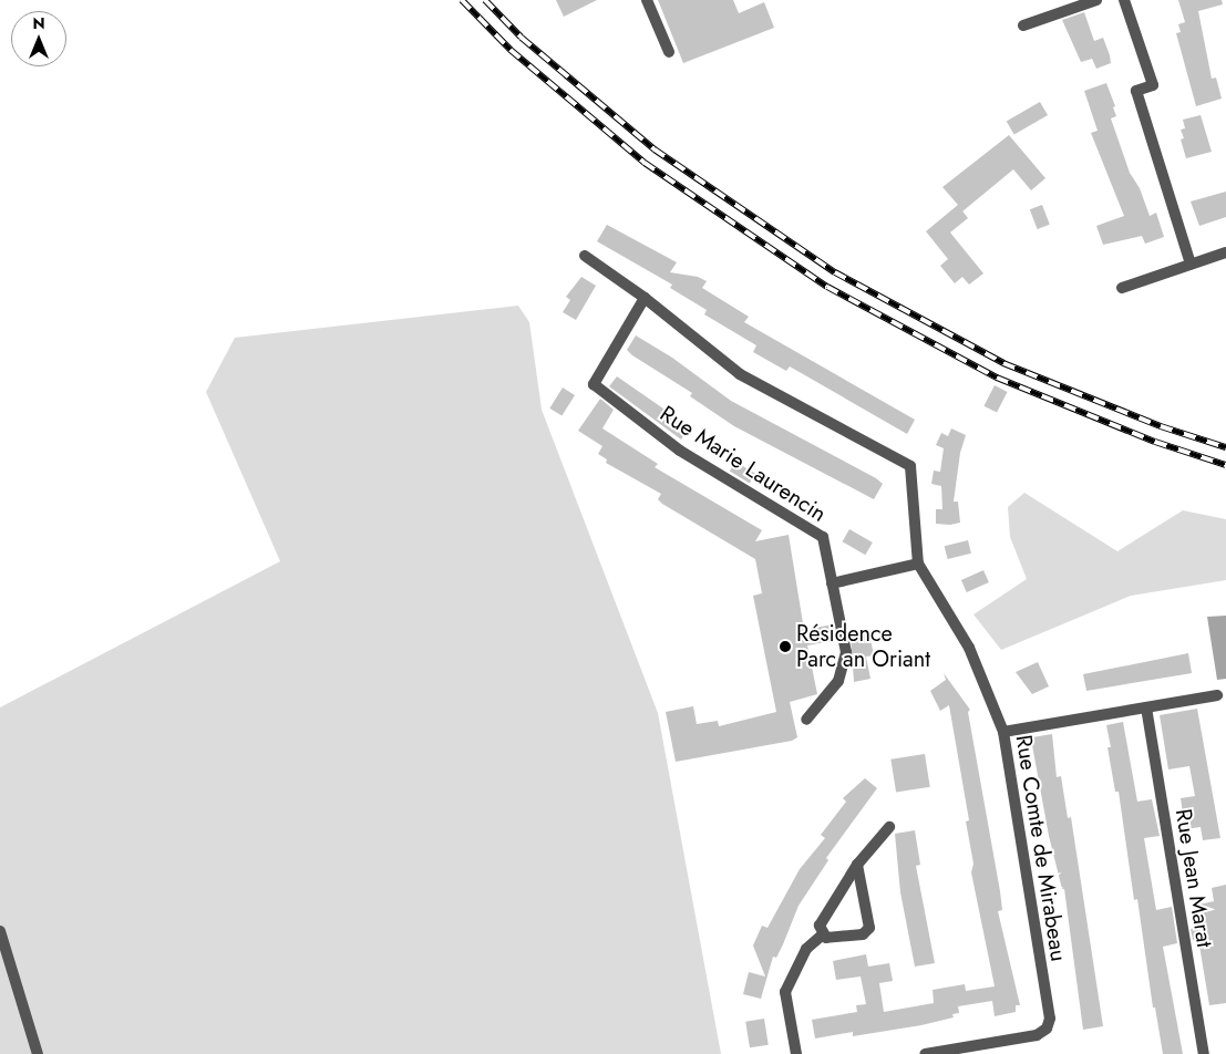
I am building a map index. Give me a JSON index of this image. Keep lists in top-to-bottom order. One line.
{"streets":{"street":["Rue Marie Laurencin","Rue Comte de Mirabeau","Rue Jean Marat"]},"places":["Résidence Parc an Oriant"],"north":"top"}
